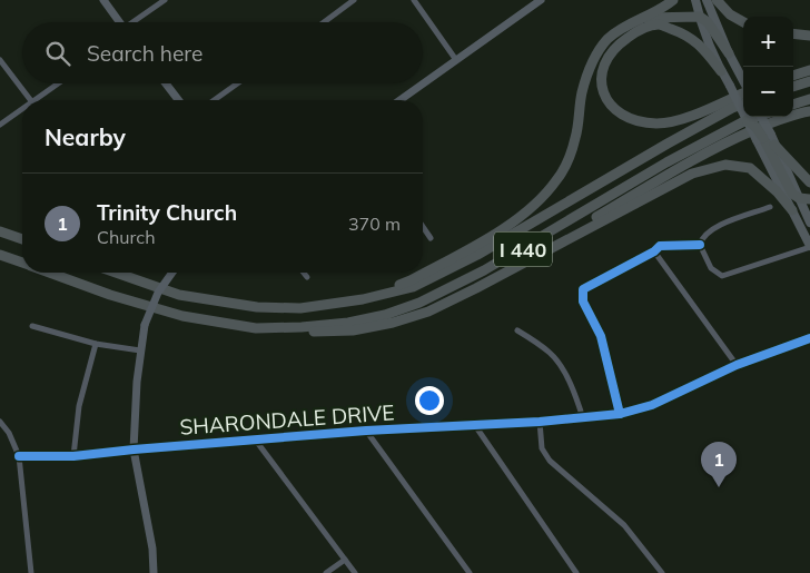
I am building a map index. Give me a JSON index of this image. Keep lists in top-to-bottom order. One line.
{"streets":{"highway":["I 440"],"street":["SHARONDALE DRIVE"]},"page":{"map_buttons":["+","−"],"search":"Search here","heading":"Nearby","list":[{"mark":"1","name":"Trinity Church","note":"Church","value":"370 m"}],"pins":"1"}}
